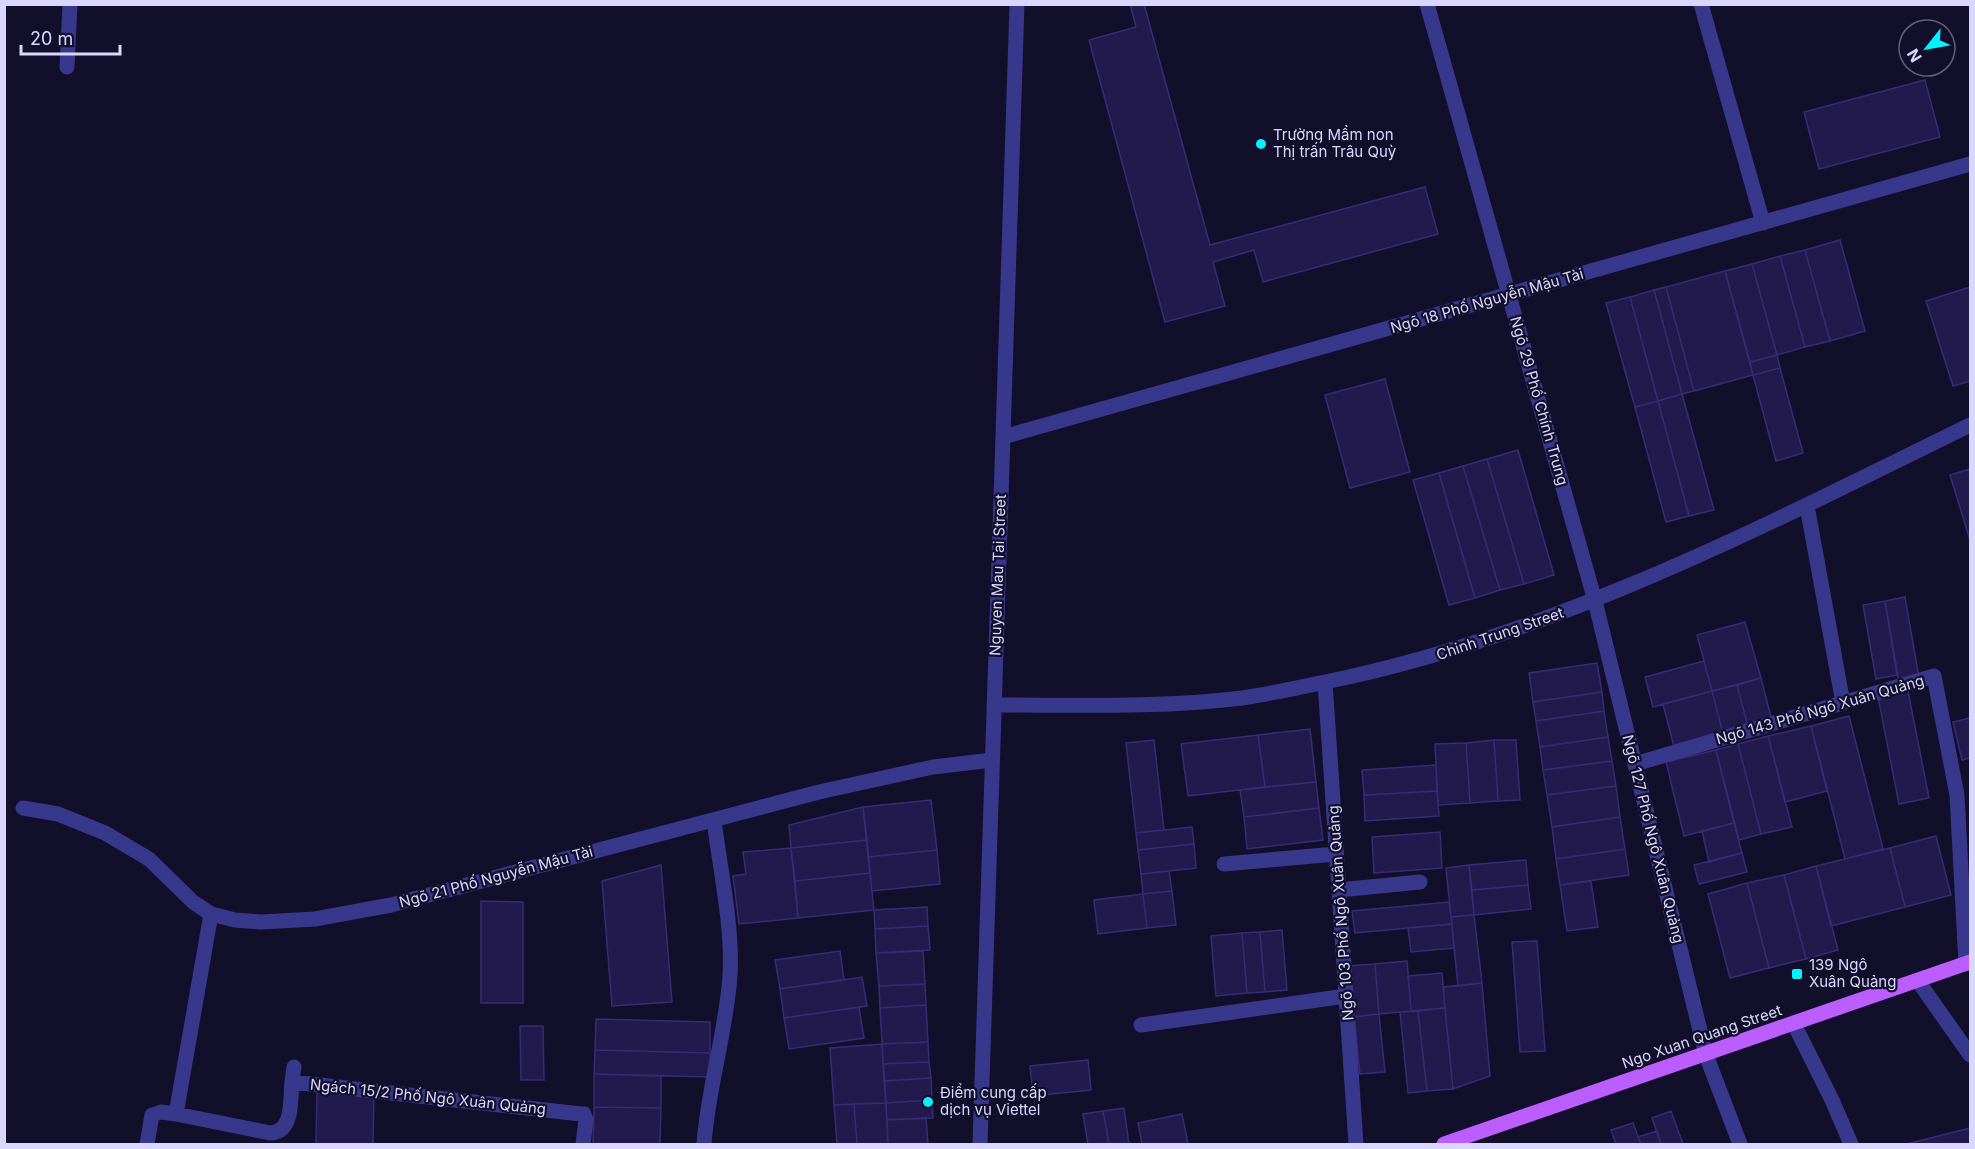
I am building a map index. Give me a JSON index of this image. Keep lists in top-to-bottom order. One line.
{"streets":{"main road":["Ngo Xuan Quang Street"],"street":["Ngõ 18 Phố Nguyễn Mậu Tài","Ngõ 29 Phố Chính Trung","Nguyen Mau Tai Street","Chinh Trung Street","Ngõ 143 Phố Ngô Xuân Quảng","Ngõ 127 Phố Ngô Xuân Quảng","Ngõ 21 Phố Nguyễn Mậu Tài","Ngõ 103 Phố Ngô Xuân Quảng","Ngách 15/2 Phố Ngô Xuân Quảng"]},"crossings":[["Ngõ 18 Phố Nguyễn Mậu Tài","Ngõ 29 Phố Chính Trung"],["Ngõ 18 Phố Nguyễn Mậu Tài","Nguyen Mau Tai Street"],["Ngõ 29 Phố Chính Trung","Chinh Trung Street"],["Ngõ 29 Phố Chính Trung","Ngõ 127 Phố Ngô Xuân Quảng"],["Nguyen Mau Tai Street","Chinh Trung Street"],["Nguyen Mau Tai Street","Ngõ 21 Phố Nguyễn Mậu Tài"],["Chinh Trung Street","Ngõ 103 Phố Ngô Xuân Quảng"],["Ngõ 143 Phố Ngô Xuân Quảng","Ngõ 127 Phố Ngô Xuân Quảng"],["Ngõ 143 Phố Ngô Xuân Quảng","Ngo Xuan Quang Street"],["Ngõ 127 Phố Ngô Xuân Quảng","Ngo Xuan Quang Street"]],"places":{"other":["Trường Mầm non Thị trấn Trâu Quỳ","Điểm cung cấp dịch vụ Viettel"],"transit":["139 Ngô Xuân Quảng"]},"scale_bar":"20 m","north":"bottom left"}
